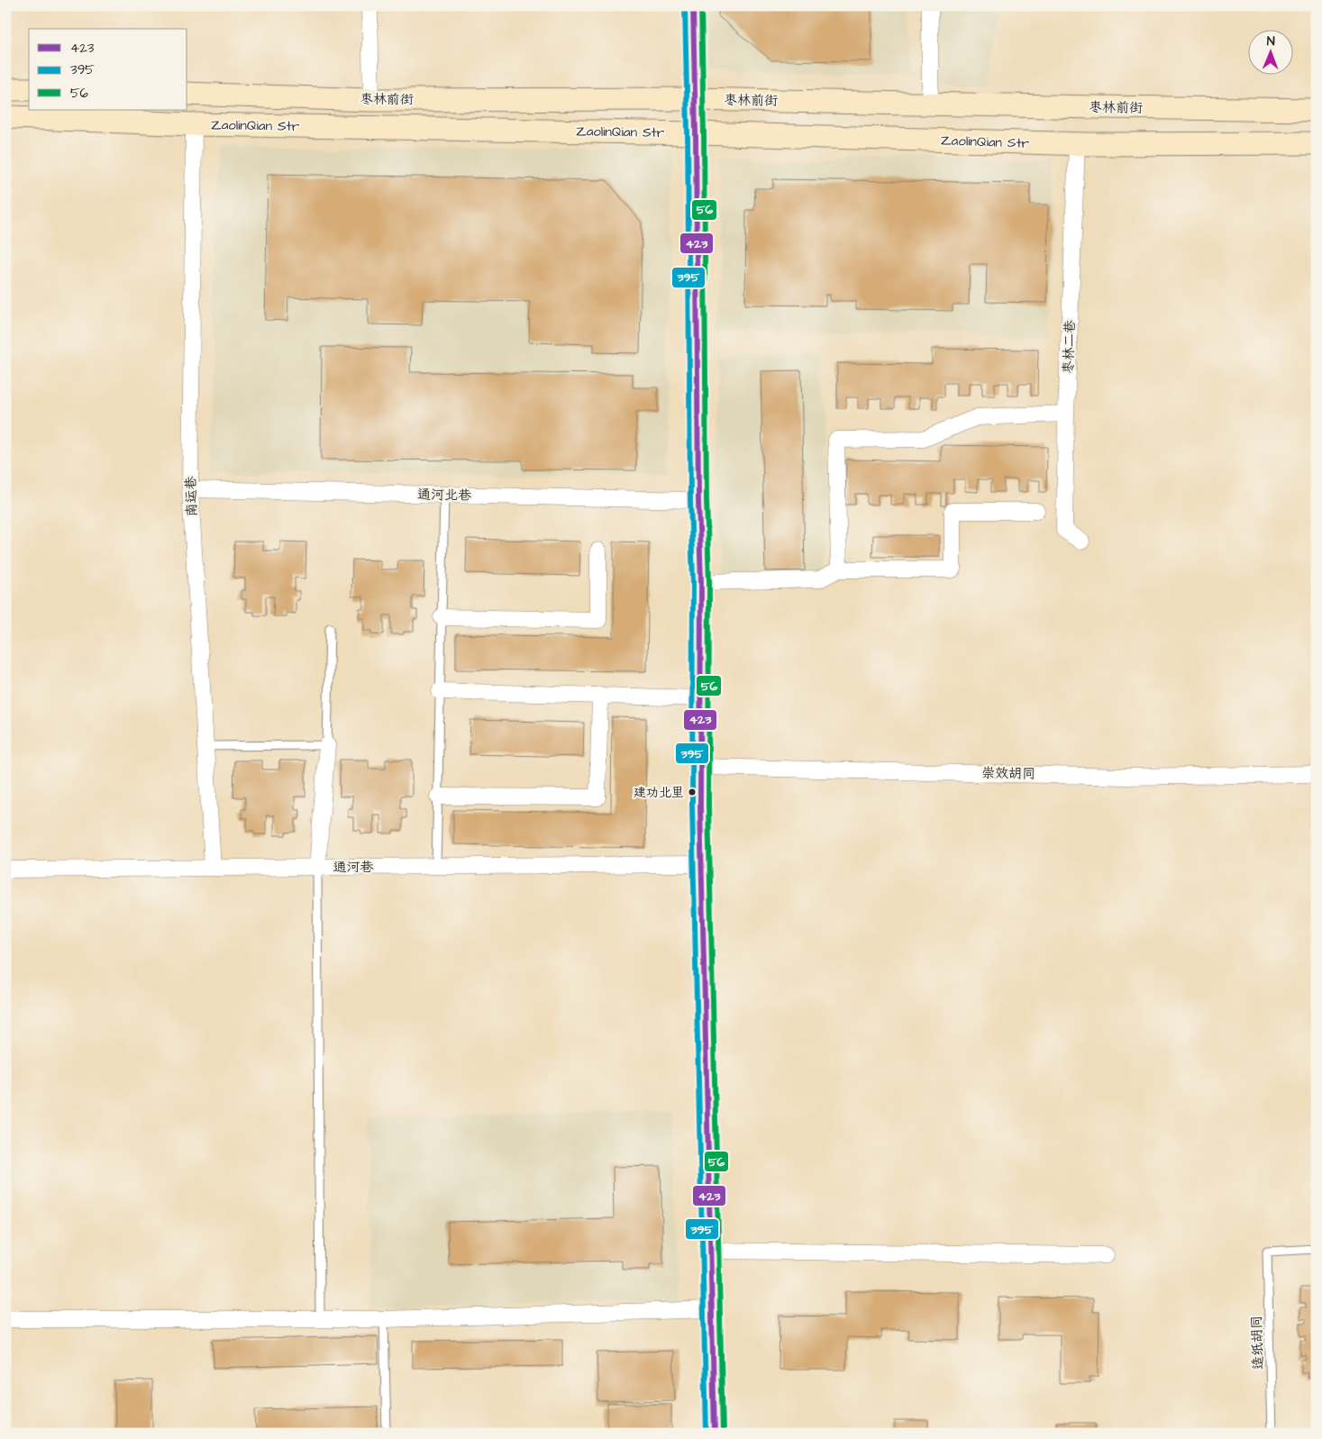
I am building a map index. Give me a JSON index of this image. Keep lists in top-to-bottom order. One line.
{"streets":{"main road":["枣林前街","ZaolinQian Str"],"street":["枣林二巷","通河北巷","南运巷","崇效胡同","通河巷"],"lane":["造纸胡同"]},"crossings":[["ZaolinQian Str","枣林二巷"],["ZaolinQian Str","南运巷"],["通河北巷","南运巷"],["南运巷","通河巷"]],"places":["建功北里"],"lines":["transit line 423","transit line 395","transit line 56"],"legend":["423","395","56"],"north":"top"}
